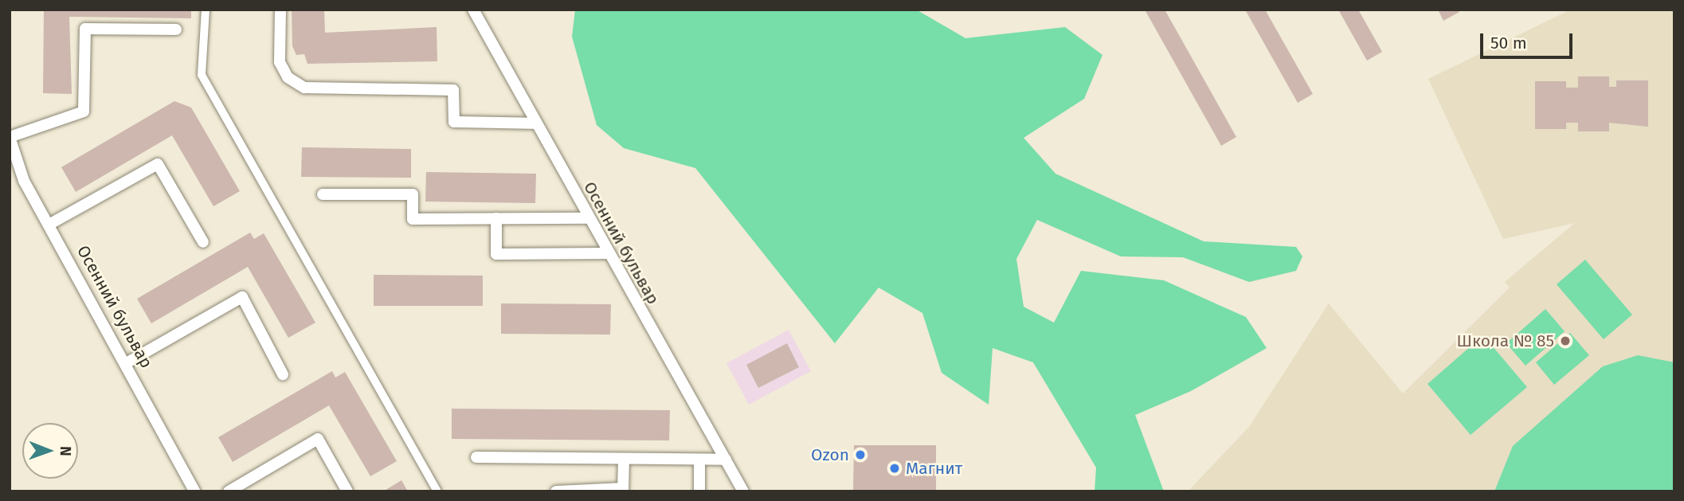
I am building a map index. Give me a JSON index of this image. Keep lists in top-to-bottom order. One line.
{"streets":{"street":["Осенний бульвар"]},"places":["Школа № 85","Ozon","Магнит"],"scale_bar":"50 m","north":"right"}
